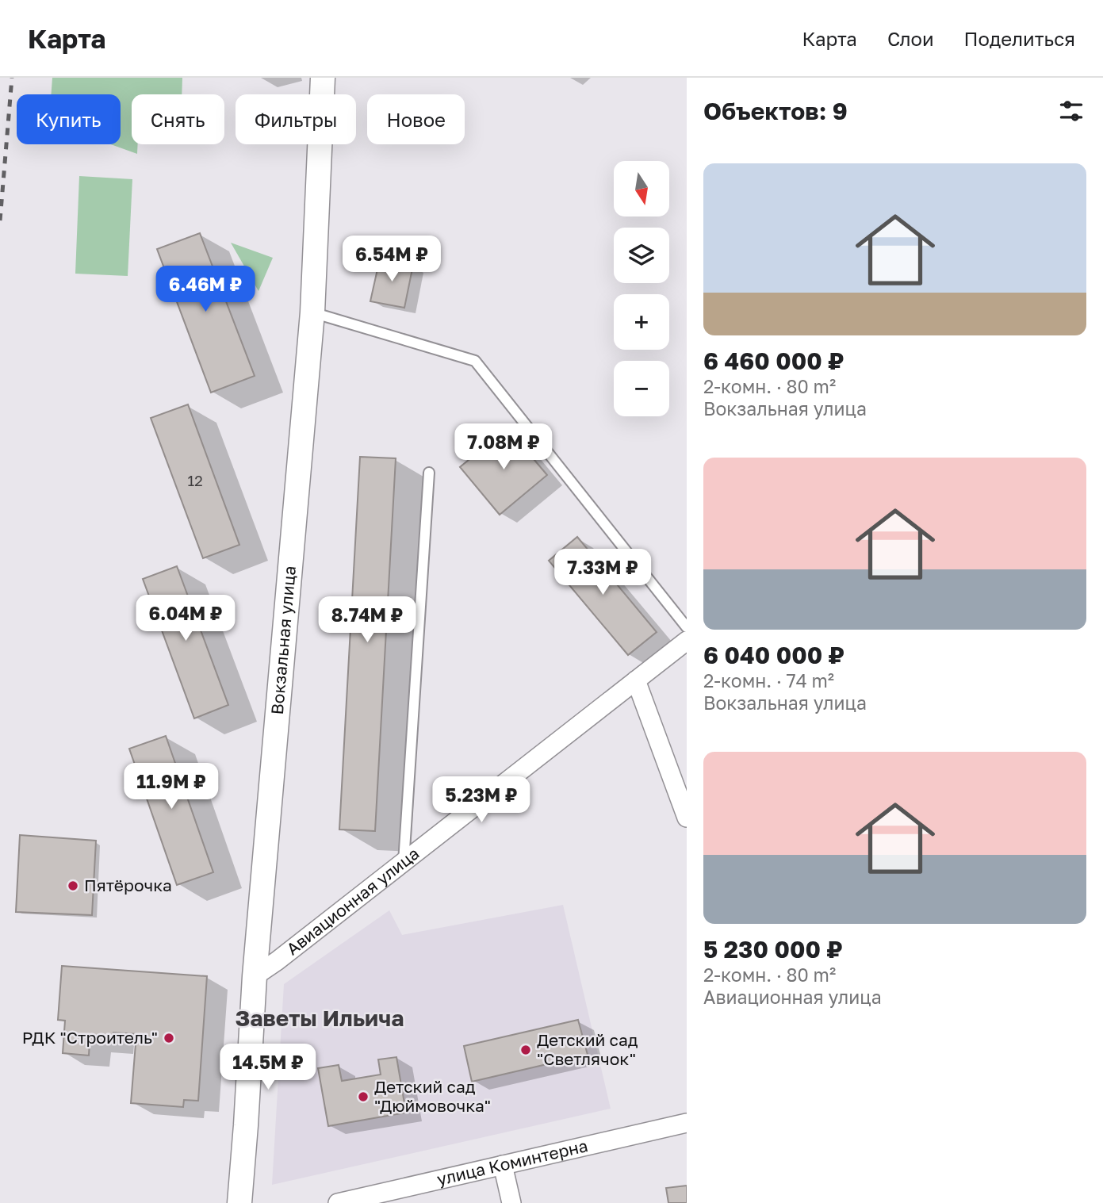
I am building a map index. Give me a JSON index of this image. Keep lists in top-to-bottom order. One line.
{"streets":{"street":["Вокзальная улица","Авиационная улица","улица Коминтерна"]},"crossings":[["Вокзальная улица","Авиационная улица"]],"districts":["Заветы Ильича"],"places":["Пятёрочка","РДК \"Строитель\"","Детский сад \"Светлячок\"","Детский сад \"Дюймовочка\""],"house_numbers":["12"],"north":"bottom","page":{"header":"Карта","nav":["Карта","Слои","Поделиться"],"heading":"Объектов: 9","chip":["Купить","Снять","Фильтры","Новое"],"list":[{"name":"6 460 000 ₽","note":"2-комн. · 80 m² · Вокзальная улица"},{"name":"6 040 000 ₽","note":"2-комн. · 74 m² · Вокзальная улица"},{"name":"5 230 000 ₽","note":"2-комн. · 80 m² · Авиационная улица"}],"map_buttons":["+","−"],"price":["6.54M ₽","6.46M ₽","7.08M ₽","7.33M ₽","6.04M ₽","8.74M ₽","11.9M ₽","5.23M ₽","14.5M ₽"]}}
